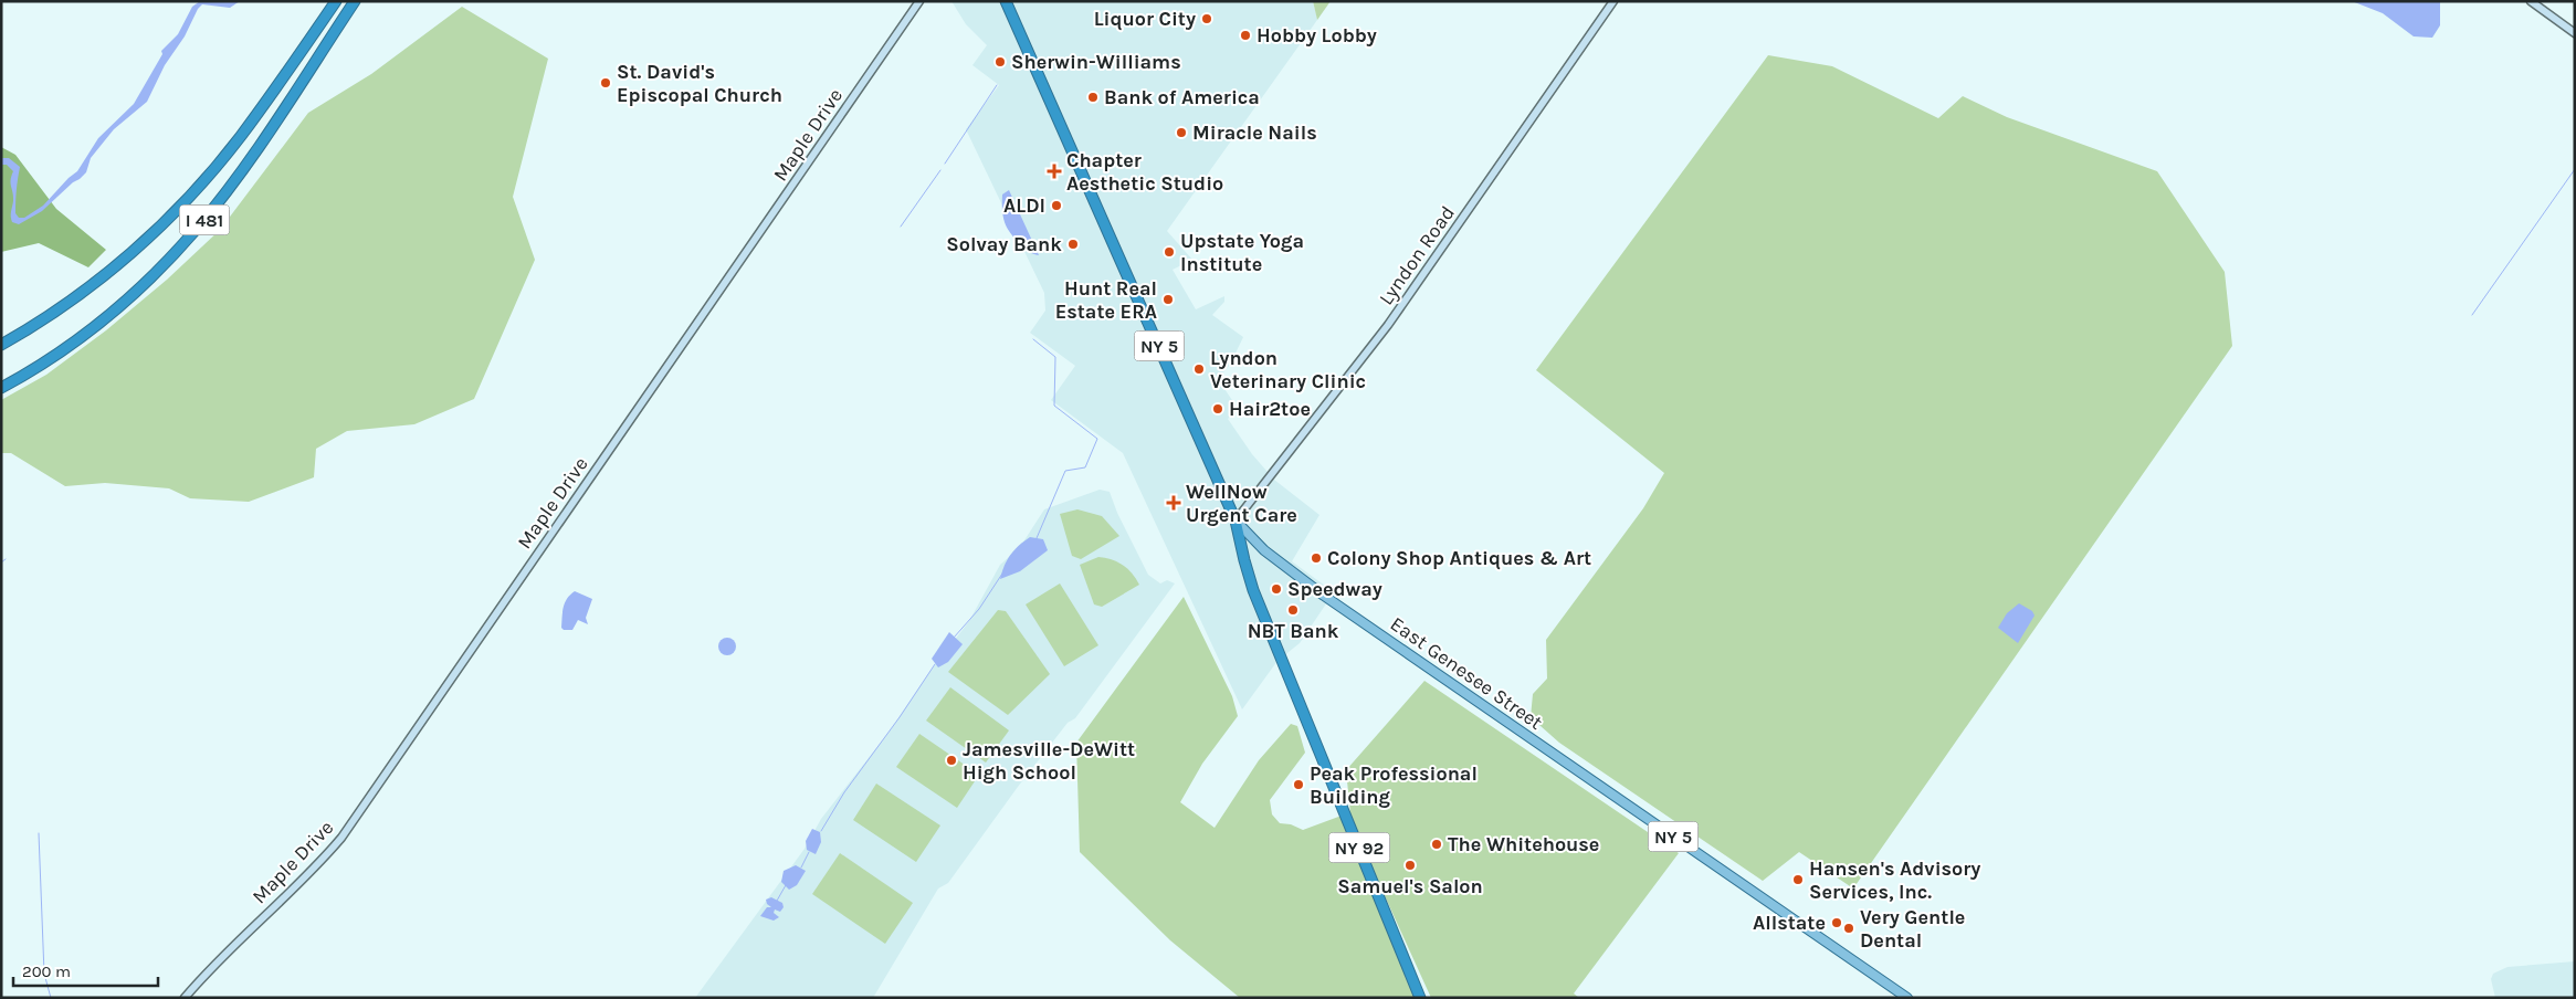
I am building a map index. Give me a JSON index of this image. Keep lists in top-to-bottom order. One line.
{"streets":{"highway":["I 481","NY 5","East Genesee Street","NY 92"],"street":["Maple Drive","Lyndon Road"]},"crossings":[["Lyndon Road","East Genesee Street"],["Lyndon Road","NY 92"],["East Genesee Street","NY 92"]],"places":{"other":["Liquor City","Hobby Lobby","Sherwin-Williams","St. David's Episcopal Church","Bank of America","Miracle Nails","ALDI","Solvay Bank","Upstate Yoga Institute","Hunt Real Estate ERA","Lyndon Veterinary Clinic","Hair2toe","Colony Shop Antiques & Art","Speedway","NBT Bank","Jamesville-DeWitt High School","Peak Professional Building","The Whitehouse","Samuel's Salon","Hansen's Advisory Services, Inc.","Allstate","Very Gentle Dental"],"health":["Chapter Aesthetic Studio","WellNow Urgent Care"]},"scale_bar":"200 m"}
